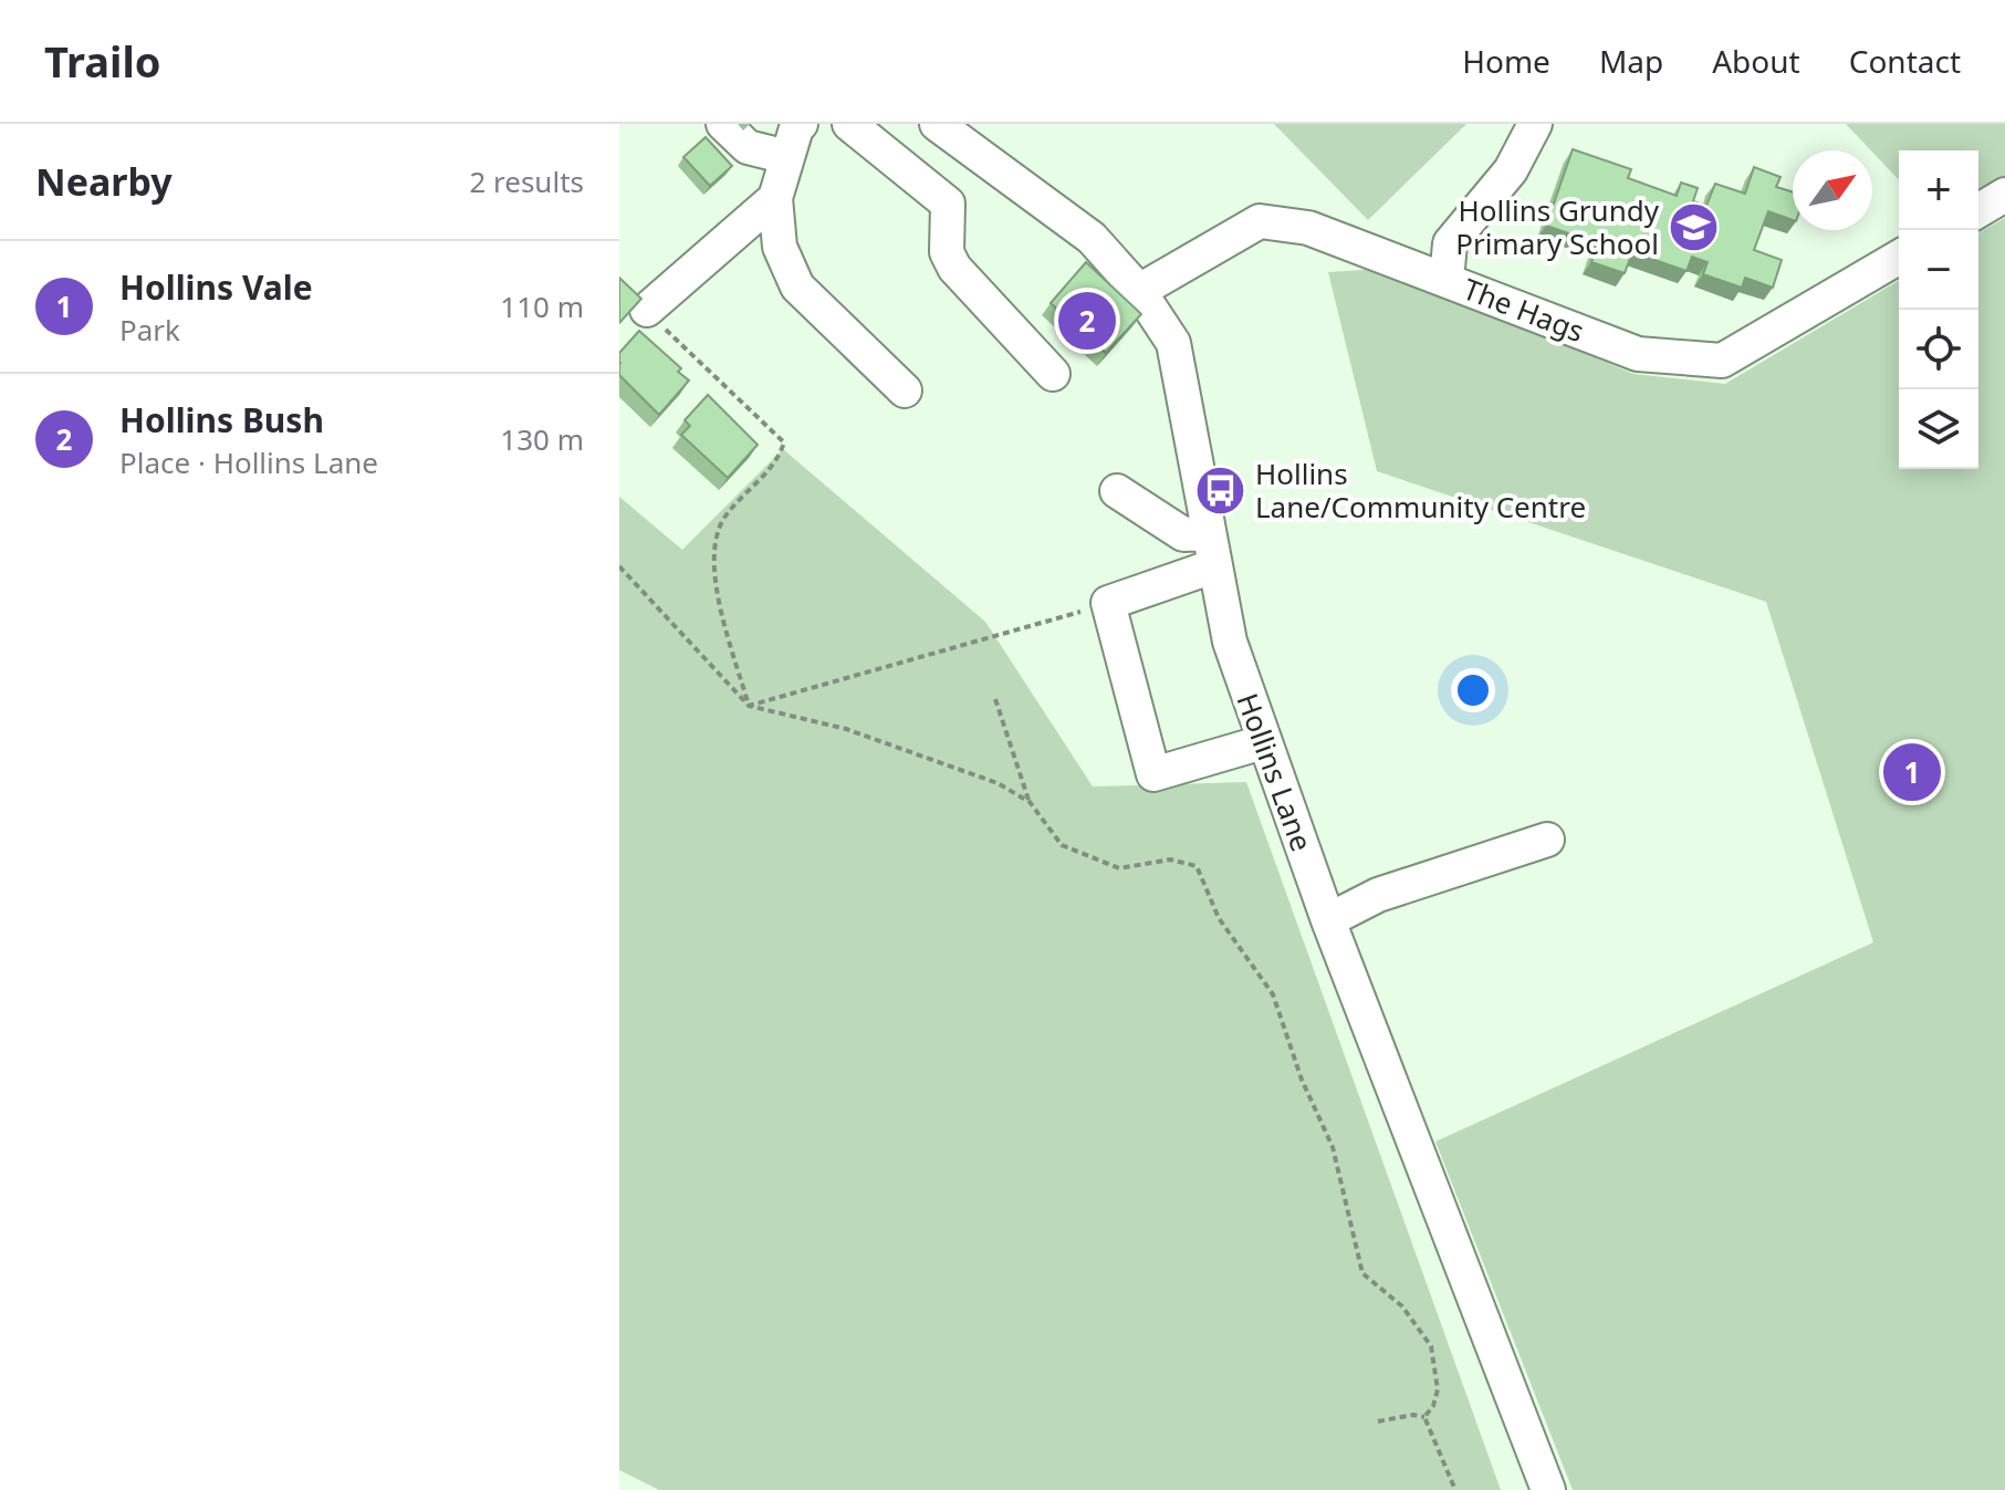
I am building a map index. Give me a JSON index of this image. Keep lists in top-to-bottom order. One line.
{"streets":{"street":["The Hags","Hollins Lane"]},"crossings":[["The Hags","Hollins Lane"]],"places":{"school or university":["Hollins Grundy Primary School"],"bus stop":["Hollins Lane/Community Centre"]},"north":"top right","page":{"header":"Trailo","nav":["Home","Map","About","Contact"],"heading":["Nearby","2 results"],"map_buttons":["+","−"],"list":[{"mark":"1","name":"Hollins Vale","note":"Park","value":"110 m"},{"mark":"2","name":"Hollins Bush","note":"Place · Hollins Lane","value":"130 m"}],"pins":["2","1"]}}
